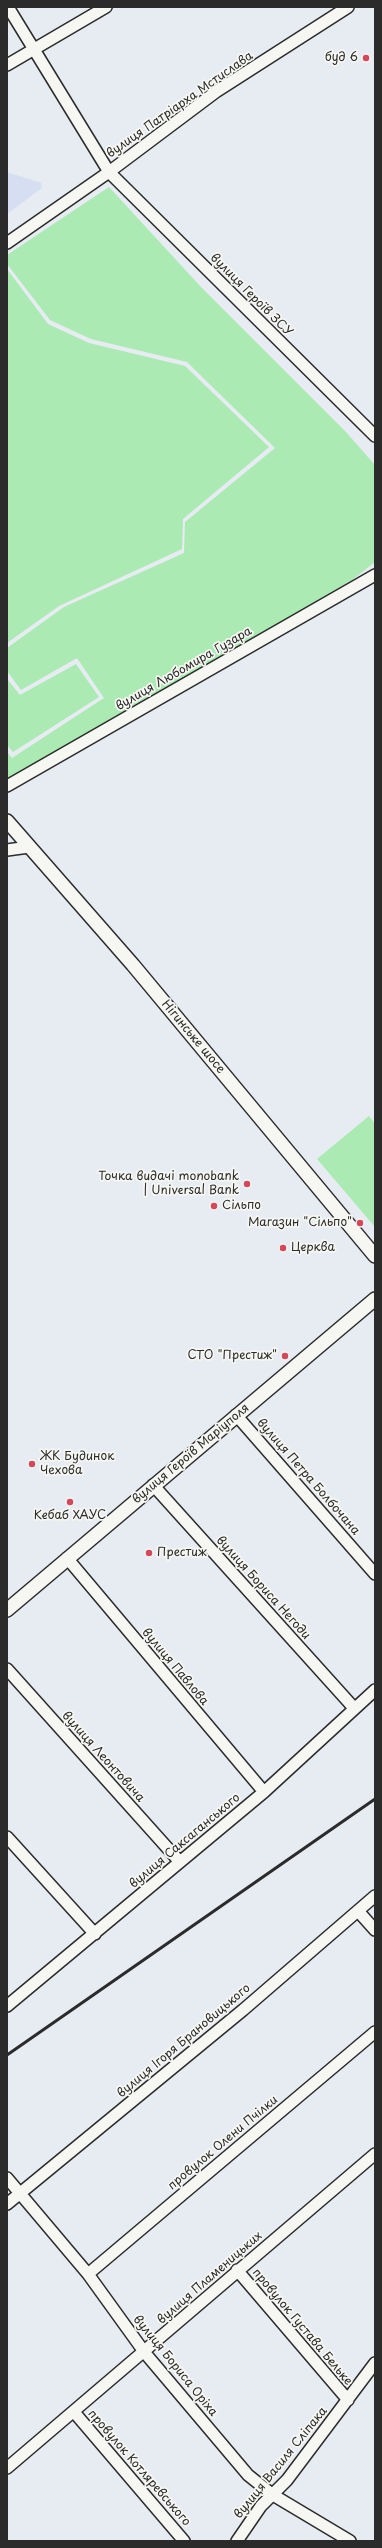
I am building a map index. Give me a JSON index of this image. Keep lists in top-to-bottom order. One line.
{"streets":{"main road":["Нігинське шосе","вулиця Героїв Маріуполя"],"street":["вулиця Патріарха Мстислава","вулиця Героїв ЗСУ","вулиця Любомира Гузара","вулиця Петра Болбочана","вулиця Бориса Негоди","вулиця Павлова","вулиця Леонтовича","вулиця Саксаганського","вулиця Ігоря Брановицького","провулок Олени Пчілки","вулиця Пламеницьких","провулок Густава Бельке","вулиця Бориса Оріха","вулиця Василя Сліпака","провулок Котляревського"]},"crossings":[["вулиця Патріарха Мстислава","вулиця Героїв ЗСУ"],["вулиця Героїв Маріуполя","вулиця Петра Болбочана"],["вулиця Героїв Маріуполя","вулиця Бориса Негоди"],["вулиця Героїв Маріуполя","вулиця Павлова"],["вулиця Бориса Негоди","вулиця Саксаганського"],["вулиця Павлова","вулиця Саксаганського"],["вулиця Леонтовича","вулиця Саксаганського"],["вулиця Ігоря Брановицького","вулиця Бориса Оріха"],["провулок Олени Пчілки","вулиця Бориса Оріха"],["вулиця Пламеницьких","провулок Густава Бельке"],["вулиця Пламеницьких","вулиця Бориса Оріха"],["вулиця Пламеницьких","провулок Котляревського"],["провулок Густава Бельке","вулиця Василя Сліпака"],["вулиця Бориса Оріха","вулиця Василя Сліпака"]],"places":["буд 6","Точка видачі monobank | Universal Bank","Сільпо","Магазин \"Сільпо\"","Церква","СТО \"Престиж\"","ЖК Будинок Чехова","Кебаб ХАУС","Престиж"]}
